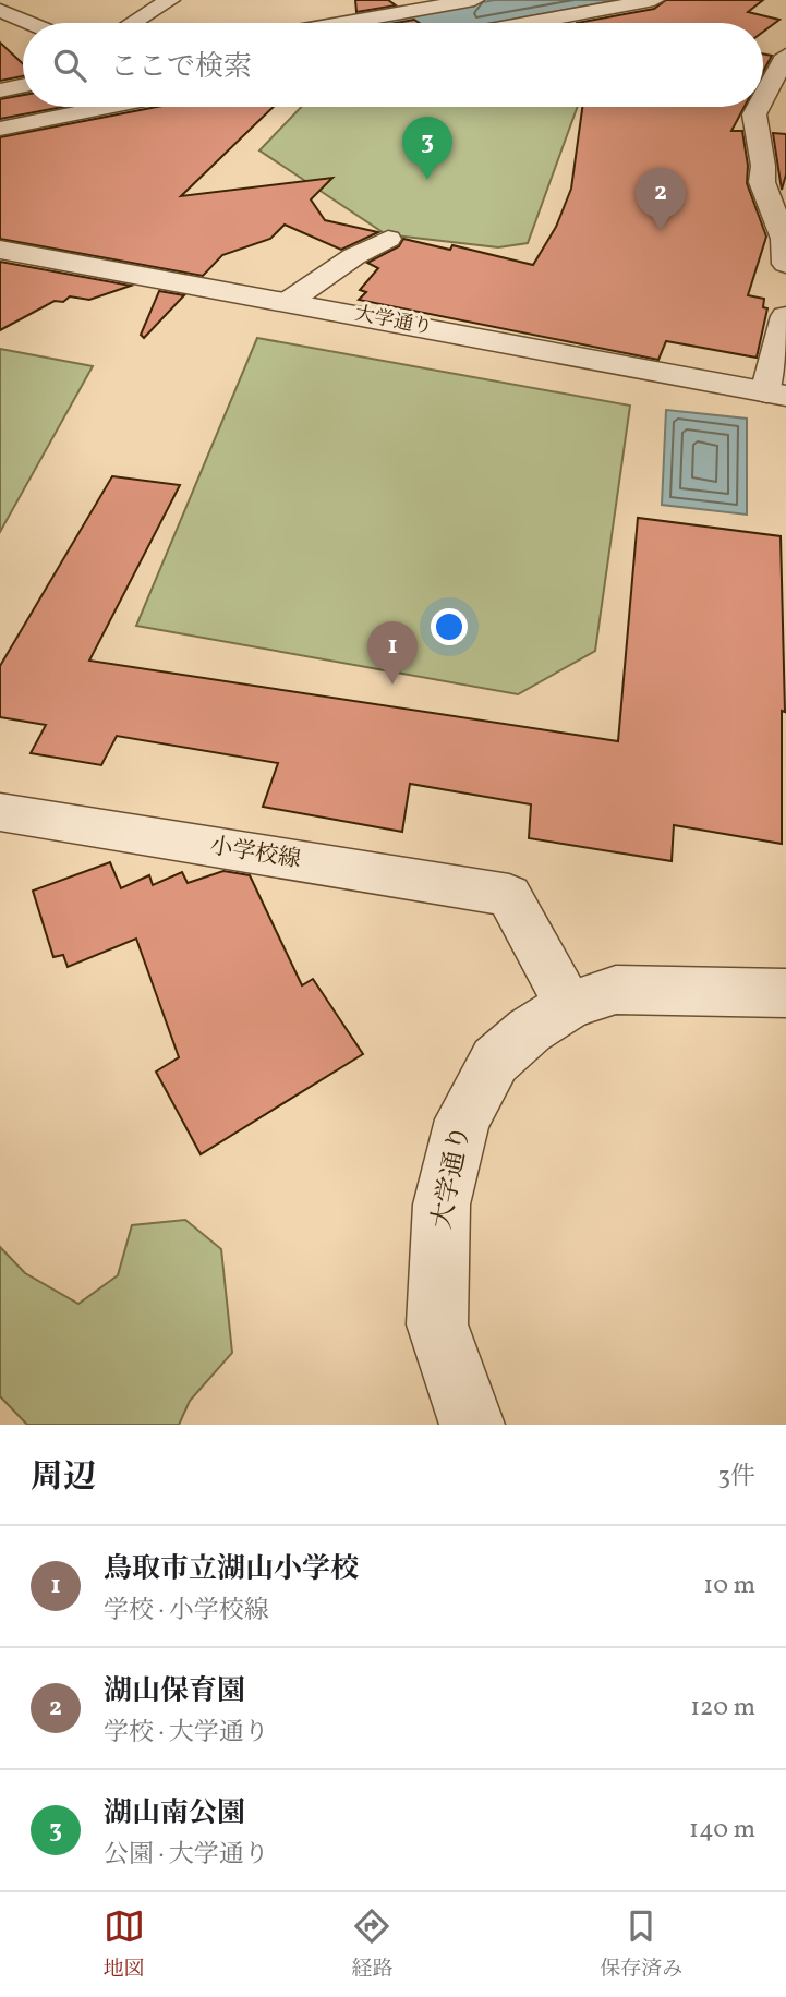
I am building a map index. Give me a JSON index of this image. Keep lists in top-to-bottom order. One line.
{"streets":{"street":["大学通り","小学校線"]},"crossings":[["大学通り","小学校線"]],"page":{"search":"ここで検索","pins":["3","2","1"],"heading":["周辺","3件"],"list":[{"mark":"1","name":"鳥取市立湖山小学校","note":"学校 · 小学校線","value":"10 m"},{"mark":"2","name":"湖山保育園","note":"学校 · 大学通り","value":"120 m"},{"mark":"3","name":"湖山南公園","note":"公園 · 大学通り","value":"140 m"}],"nav":["地図","経路","保存済み"]}}
